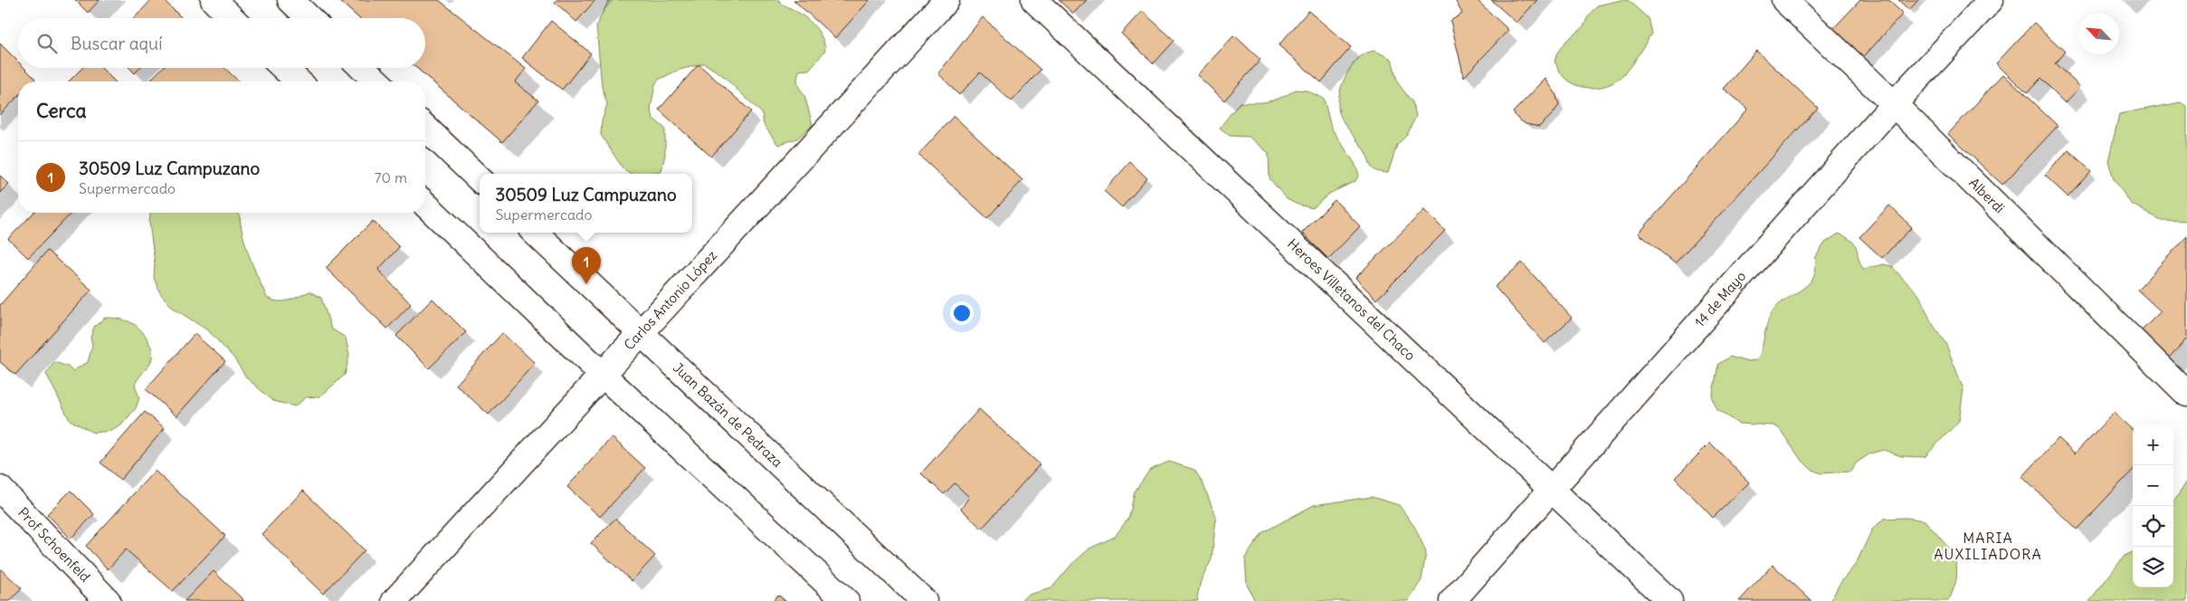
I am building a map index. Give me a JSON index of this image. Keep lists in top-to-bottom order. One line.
{"streets":{"street":["Alberdi","Carlos Antonio López","14 de Mayo","Heroes Villetanos del Chaco","Juan Bazán de Pedraza","Prof Schoenfeld"]},"crossings":[["Alberdi","14 de Mayo"],["Carlos Antonio López","Juan Bazán de Pedraza"],["14 de Mayo","Heroes Villetanos del Chaco"]],"districts":["MARIA AUXILIADORA"],"north":"top left","page":{"search":"Buscar aquí","heading":"Cerca","list":[{"mark":"1","name":"30509 Luz Campuzano","note":"Supermercado","value":"70 m"}],"popup":["30509 Luz Campuzano","Supermercado"],"pins":"1","map_buttons":["+","−"]}}
